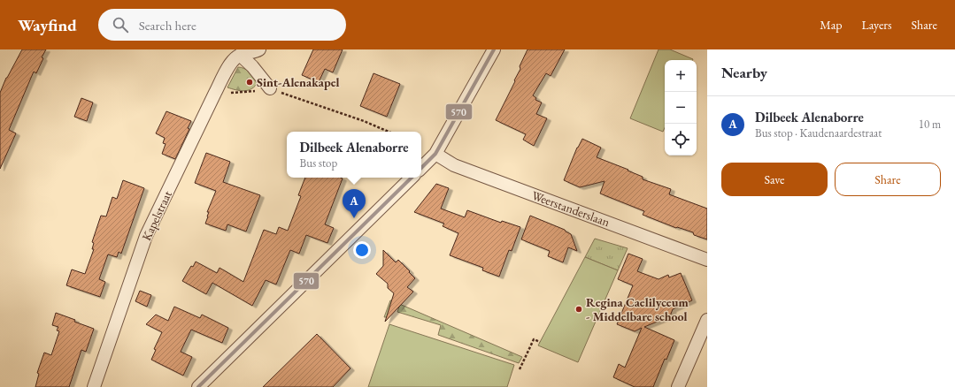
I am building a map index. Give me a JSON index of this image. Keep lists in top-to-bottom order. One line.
{"streets":{"street":["Weerstanderslaan","Kapelstraat"]},"places":["Sint-Alenakapel","Regina Caelilyceum - Middelbare school"],"lines":["transit line 570"],"page":{"header":"Wayfind","search":"Search here","nav":["Map","Layers","Share"],"heading":"Nearby","map_buttons":["+","−"],"list":[{"mark":"A","name":"Dilbeek Alenaborre","note":"Bus stop · Kaudenaardestraat","value":"10 m"}],"popup":["Dilbeek Alenaborre","Bus stop"],"buttons":["Save","Share"],"pins":"A"}}
